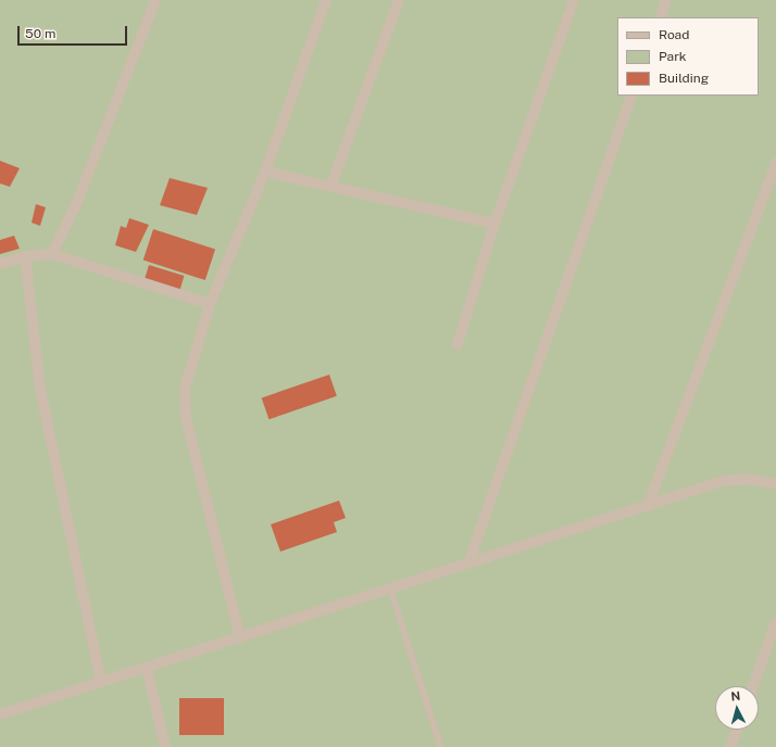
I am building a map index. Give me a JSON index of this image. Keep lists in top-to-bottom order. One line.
{"legend":["Road","Park","Building"],"scale_bar":"50 m","north":"top"}
